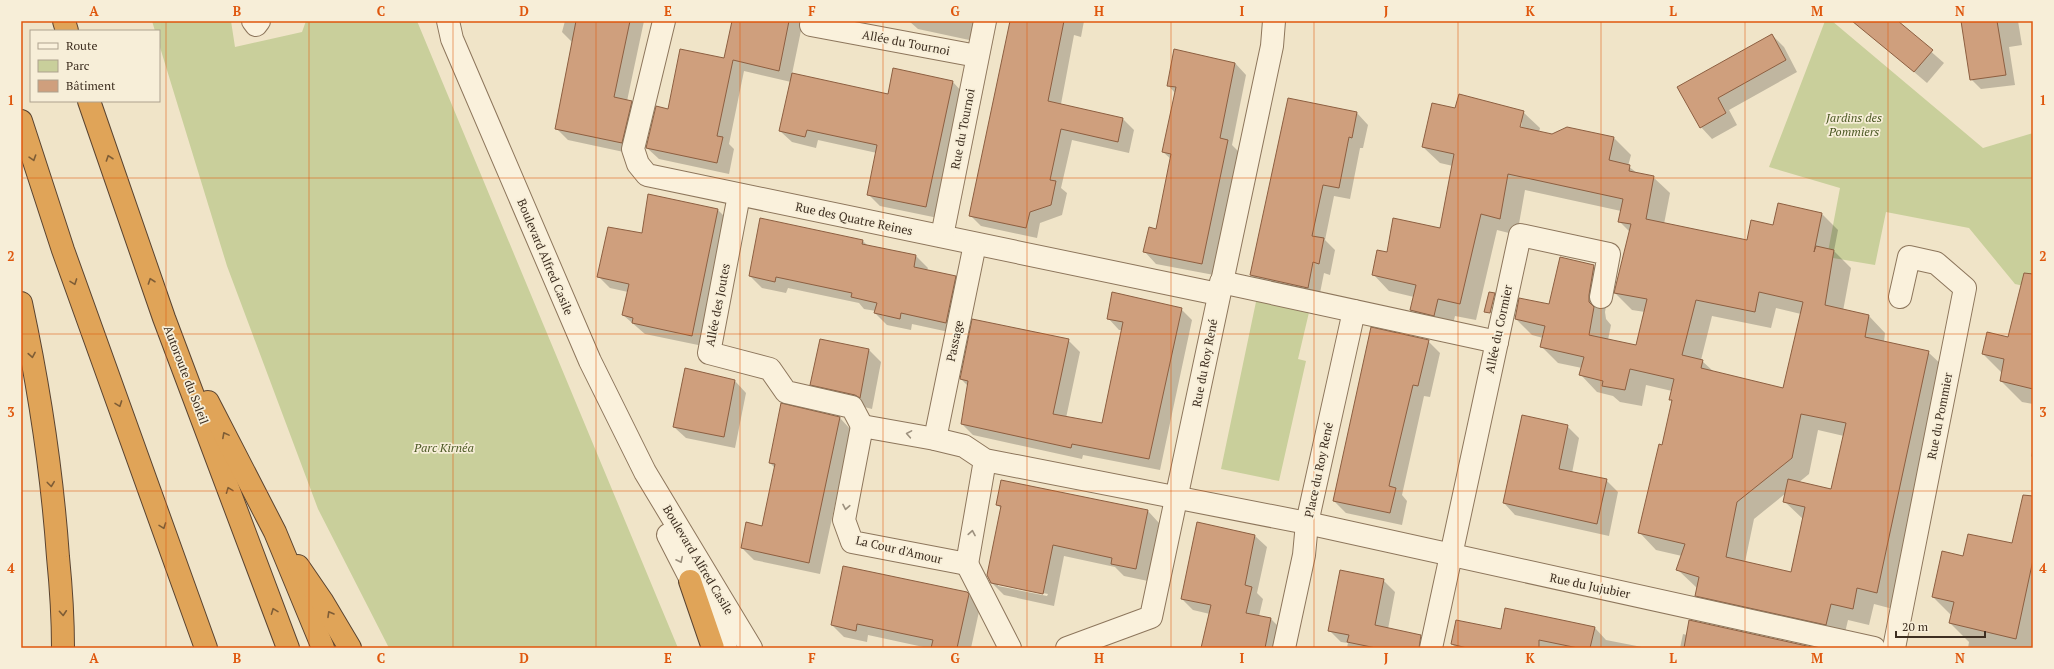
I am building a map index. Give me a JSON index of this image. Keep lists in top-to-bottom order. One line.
{"streets":{"highway":["Autoroute du Soleil"],"street":["Allée du Tournoi","Rue du Tournoi","Rue des Quatre Reines","Boulevard Alfred Casile","Allée des Joutes","Allée du Cormier","Passage","Rue du Roy René","Rue du Pommier","Place du Roy René","La Cour d'Amour","Rue du Jujubier"]},"crossings":[["Allée du Tournoi","Rue du Tournoi"],["Rue du Tournoi","Rue des Quatre Reines"],["Rue des Quatre Reines","Allée des Joutes"],["Rue des Quatre Reines","Passage"],["Rue des Quatre Reines","Rue du Roy René"],["Allée des Joutes","La Cour d'Amour"],["Allée du Cormier","Rue du Jujubier"],["Rue du Roy René","Place du Roy René"],["Place du Roy René","Rue du Jujubier"]],"parks":["Jardins des Pommiers","Parc Kirnéa"],"legend":["Route","Parc","Bâtiment"],"scale_bar":"20 m","grid":{"columns":["A","B","C","D","E","F","G","H","I","J","K","L","M","N"],"rows":["1","2","3","4"]}}
